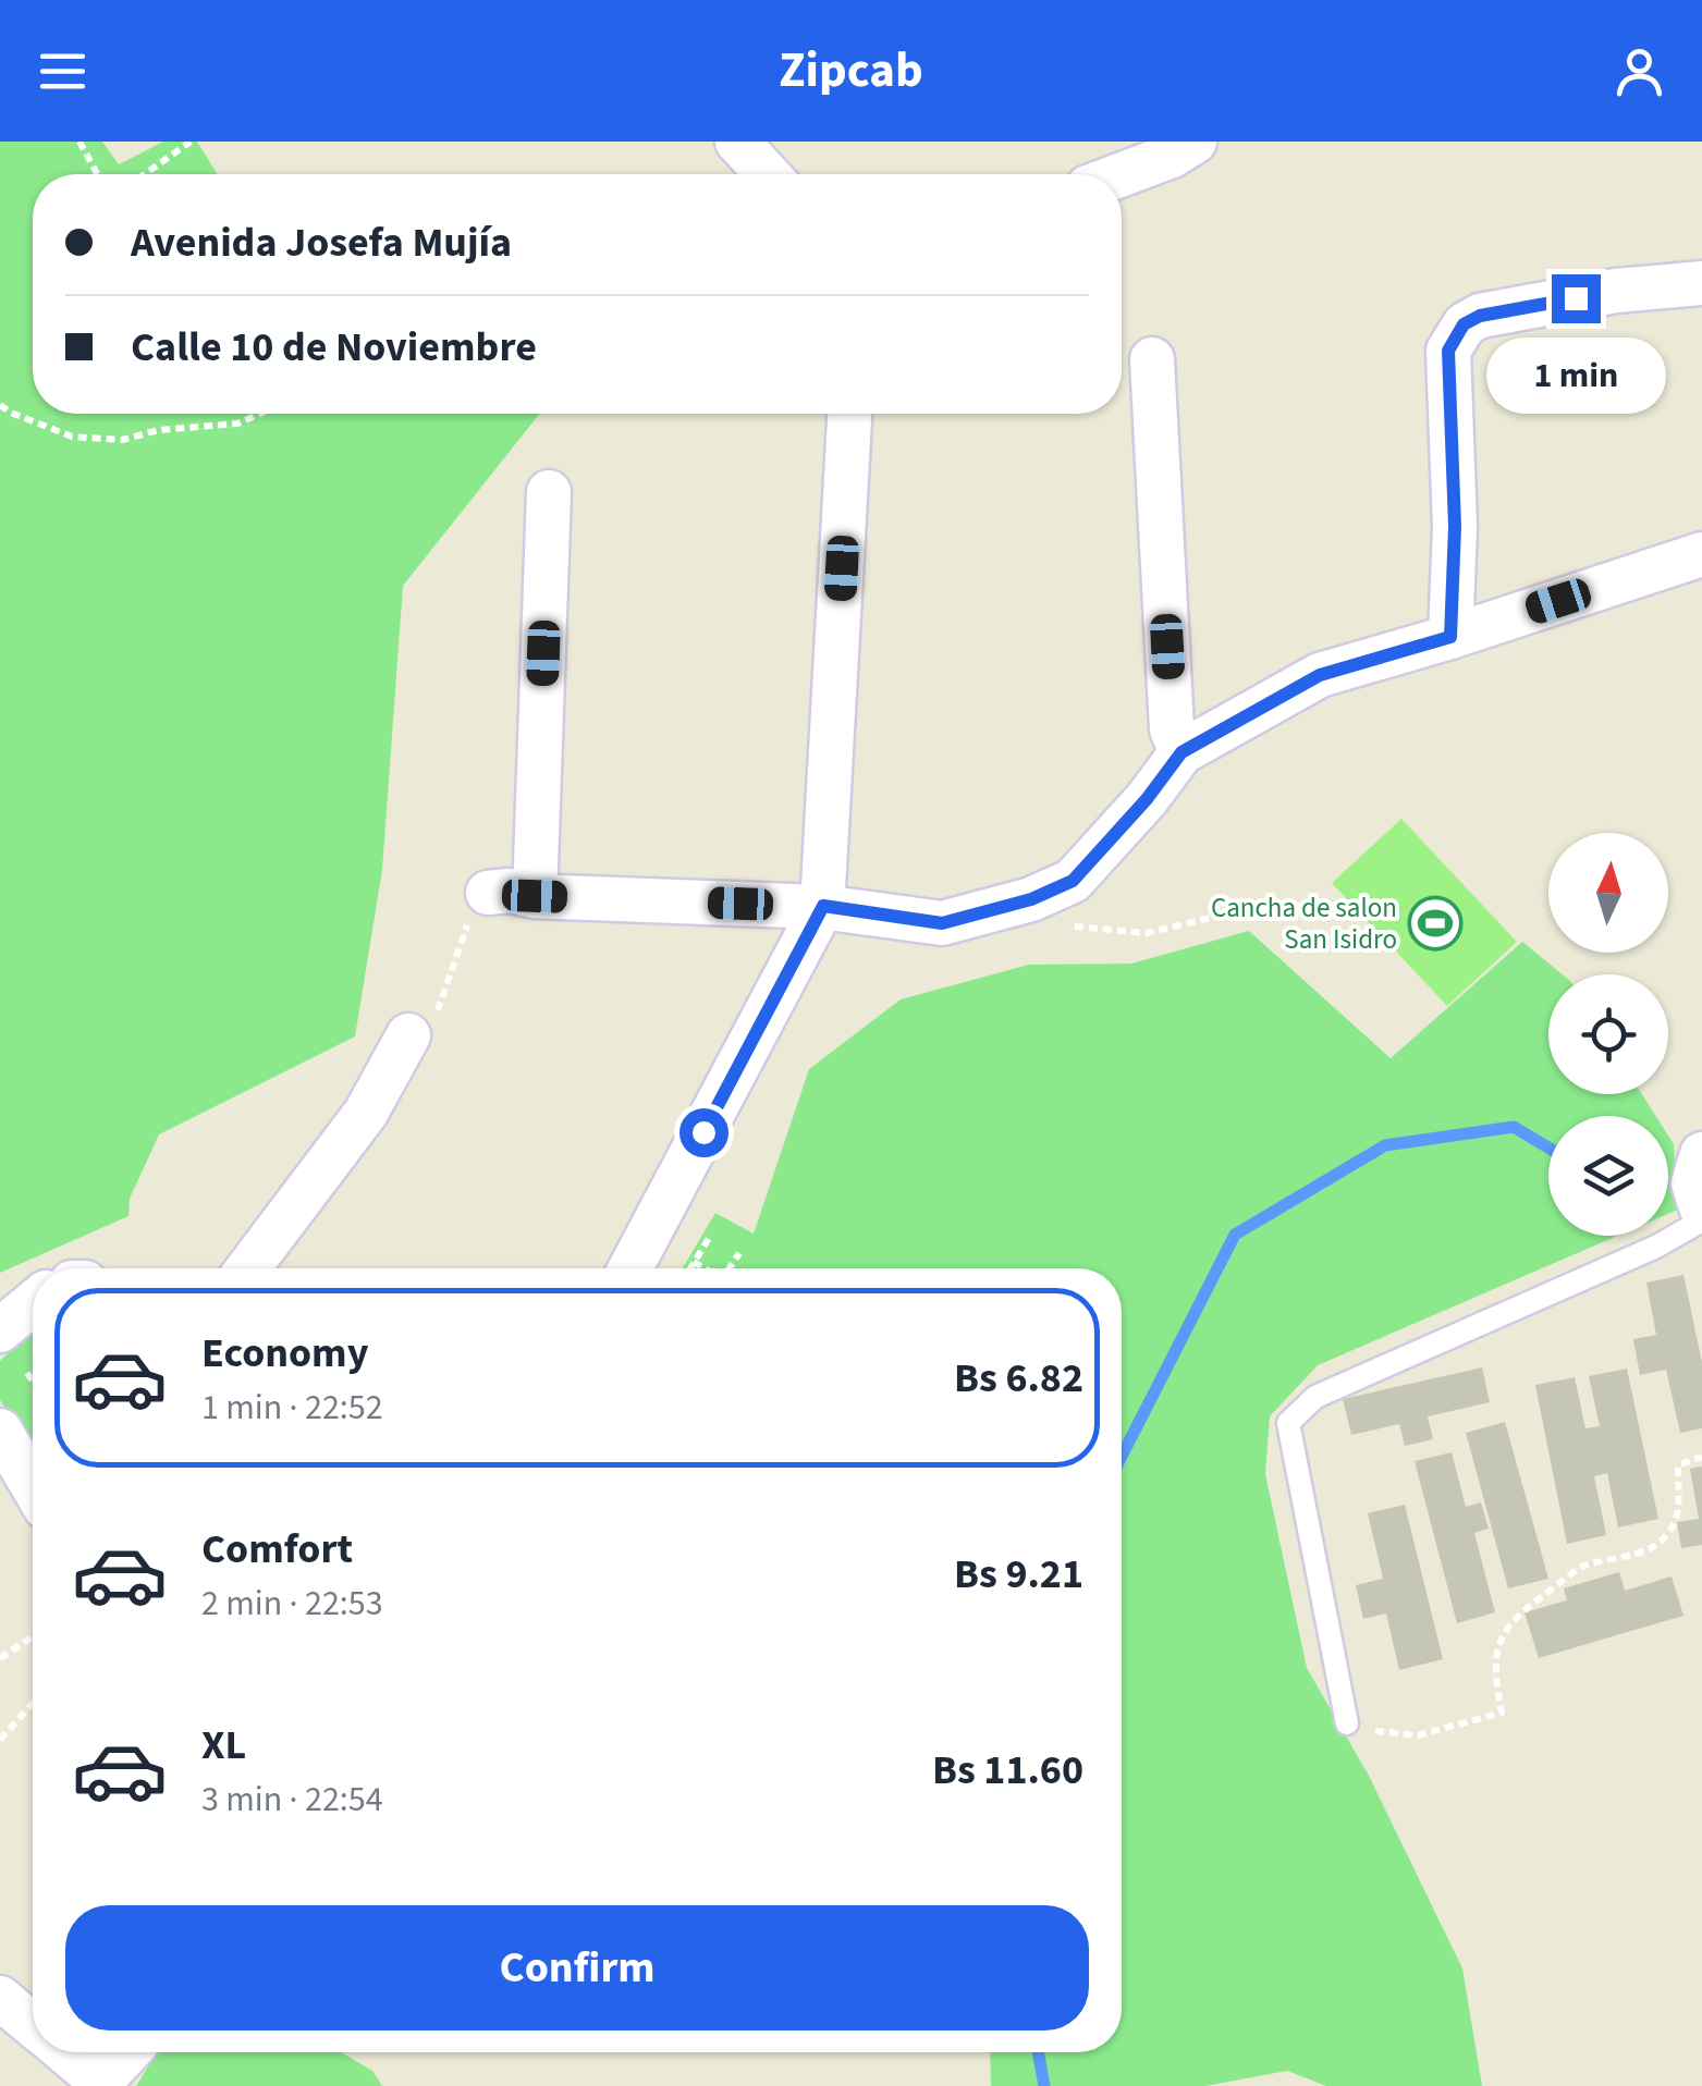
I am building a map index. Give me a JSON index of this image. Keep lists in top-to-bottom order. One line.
{"places":{"sports":["Cancha de salon San Isidro"]},"north":"top","page":{"header":"Zipcab","banner":["Avenida Josefa Mujía","Calle 10 de Noviembre"],"bubble":"1 min","list":[{"name":"Economy","note":"1 min · 22:52","value":"Bs 6.82"},{"name":"Comfort","note":"2 min · 22:53","value":"Bs 9.21"},{"name":"XL","note":"3 min · 22:54","value":"Bs 11.60"}],"buttons":"Confirm"}}
